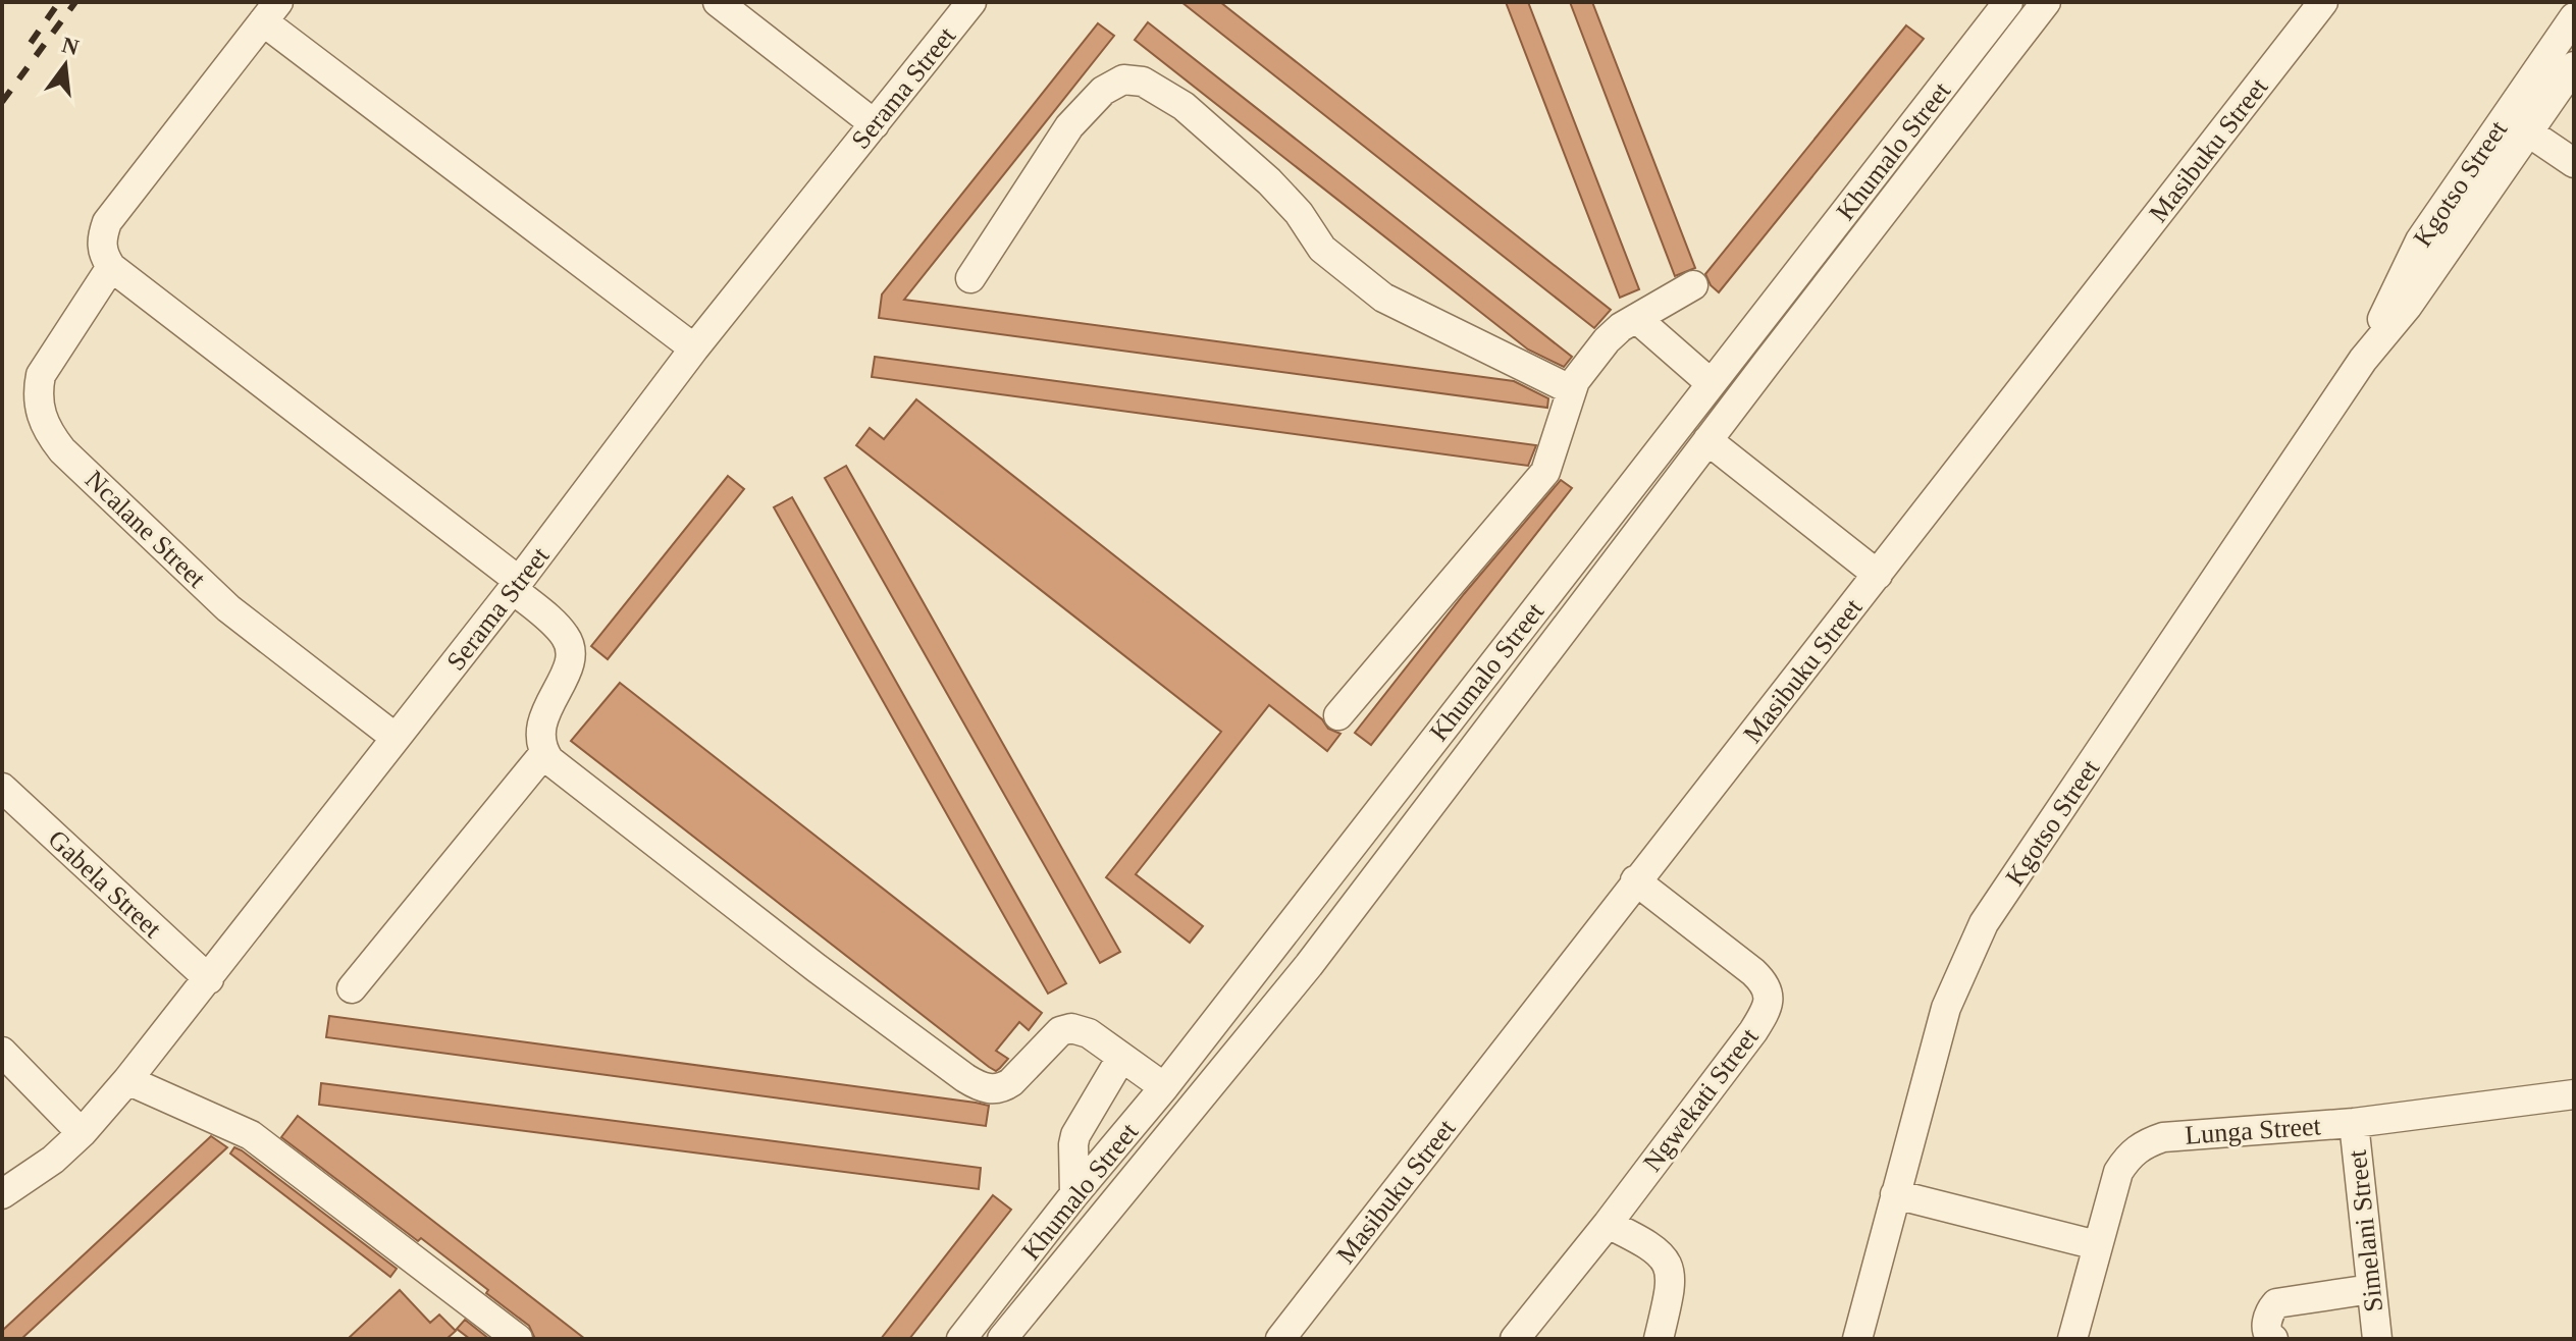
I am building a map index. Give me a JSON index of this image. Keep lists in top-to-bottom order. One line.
{"streets":{"street":["Serama Street","Masibuku Street","Khumalo Street","Kgotso Street","Ncalane Street","Gabela Street","Ngwekati Street","Lunga Street","Simelani Street"]},"crossings":[["Serama Street","Ncalane Street"],["Serama Street","Gabela Street"],["Masibuku Street","Ngwekati Street"],["Lunga Street","Simelani Street"]],"north":"top"}
